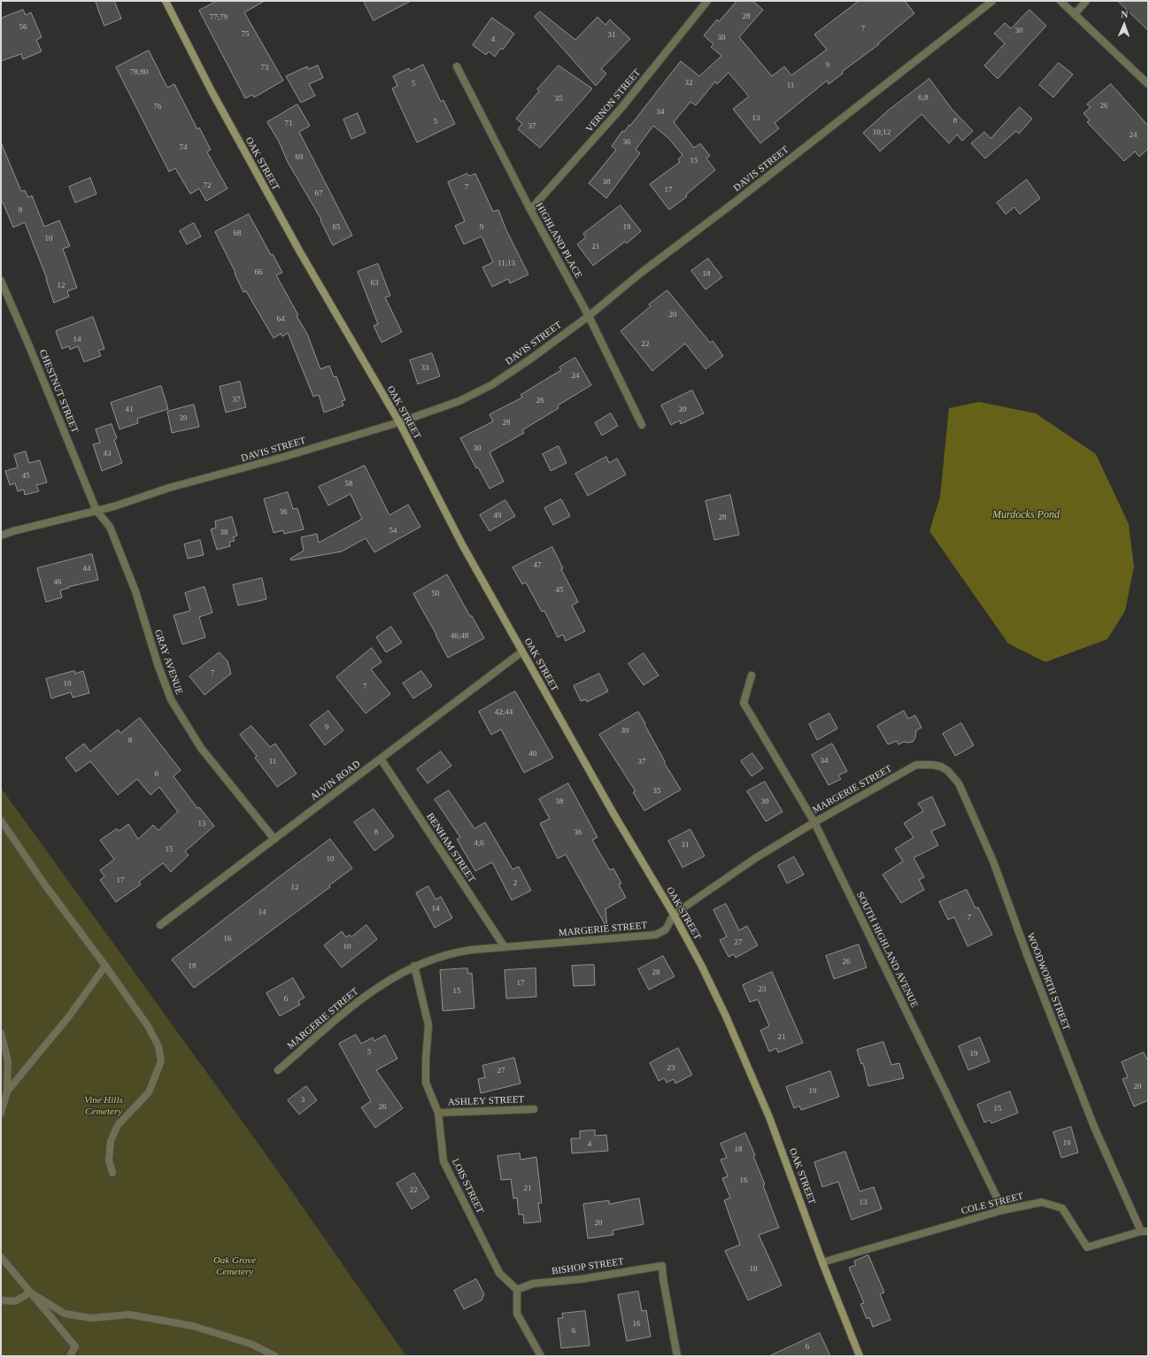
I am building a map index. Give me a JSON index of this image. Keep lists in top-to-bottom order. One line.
{"streets":{"main road":["OAK STREET"],"street":["VERNON STREET","DAVIS STREET","HIGHLAND PLACE","CHESTNUT STREET","GRAY AVENUE","ALVIN ROAD","MARGERIE STREET","BENHAM STREET","SOUTH HIGHLAND AVENUE","WOODWORTH STREET","ASHLEY STREET","LOIS STREET","COLE STREET","BISHOP STREET"]},"crossings":[["VERNON STREET","HIGHLAND PLACE"],["OAK STREET","DAVIS STREET"],["OAK STREET","ALVIN ROAD"],["OAK STREET","MARGERIE STREET"],["OAK STREET","COLE STREET"],["DAVIS STREET","HIGHLAND PLACE"],["DAVIS STREET","CHESTNUT STREET"],["DAVIS STREET","GRAY AVENUE"],["CHESTNUT STREET","GRAY AVENUE"],["GRAY AVENUE","ALVIN ROAD"],["ALVIN ROAD","BENHAM STREET"],["MARGERIE STREET","BENHAM STREET"],["MARGERIE STREET","SOUTH HIGHLAND AVENUE"],["MARGERIE STREET","WOODWORTH STREET"],["MARGERIE STREET","LOIS STREET"],["SOUTH HIGHLAND AVENUE","COLE STREET"],["WOODWORTH STREET","COLE STREET"],["ASHLEY STREET","LOIS STREET"],["LOIS STREET","BISHOP STREET"]],"water":["Murdocks Pond"],"parks":["Vine Hills Cemetery","Oak Grove Cemetery"],"house_numbers":["28","77;79","56","7","30","75","31","30","4","9","73","78;80","32","5","11","6;8","35","26","76","34","13","8","5","71","37","10;12","24","36","74","69","15","38","72","7","17","67","8","65","9","19","68","10","21","11;13","66","18","63","12","20","64","14","22","33","24","37","26","41","20","39","28","30","43","45","58","36","49","28","54","38","47","44","46","45","50","46;48","7","10","7","42;44","9","39","8","40","34","11","37","6","35","38","30","13","8","36","4;6","31","15","10","17","2","12","14","14","7","16","27","10","26","18","28","17","23","15","6","21","5","19","23","27","20","19","3","26","15","19","4","18","16","21","22","13","20","10","16","6","6"],"north":"top"}
